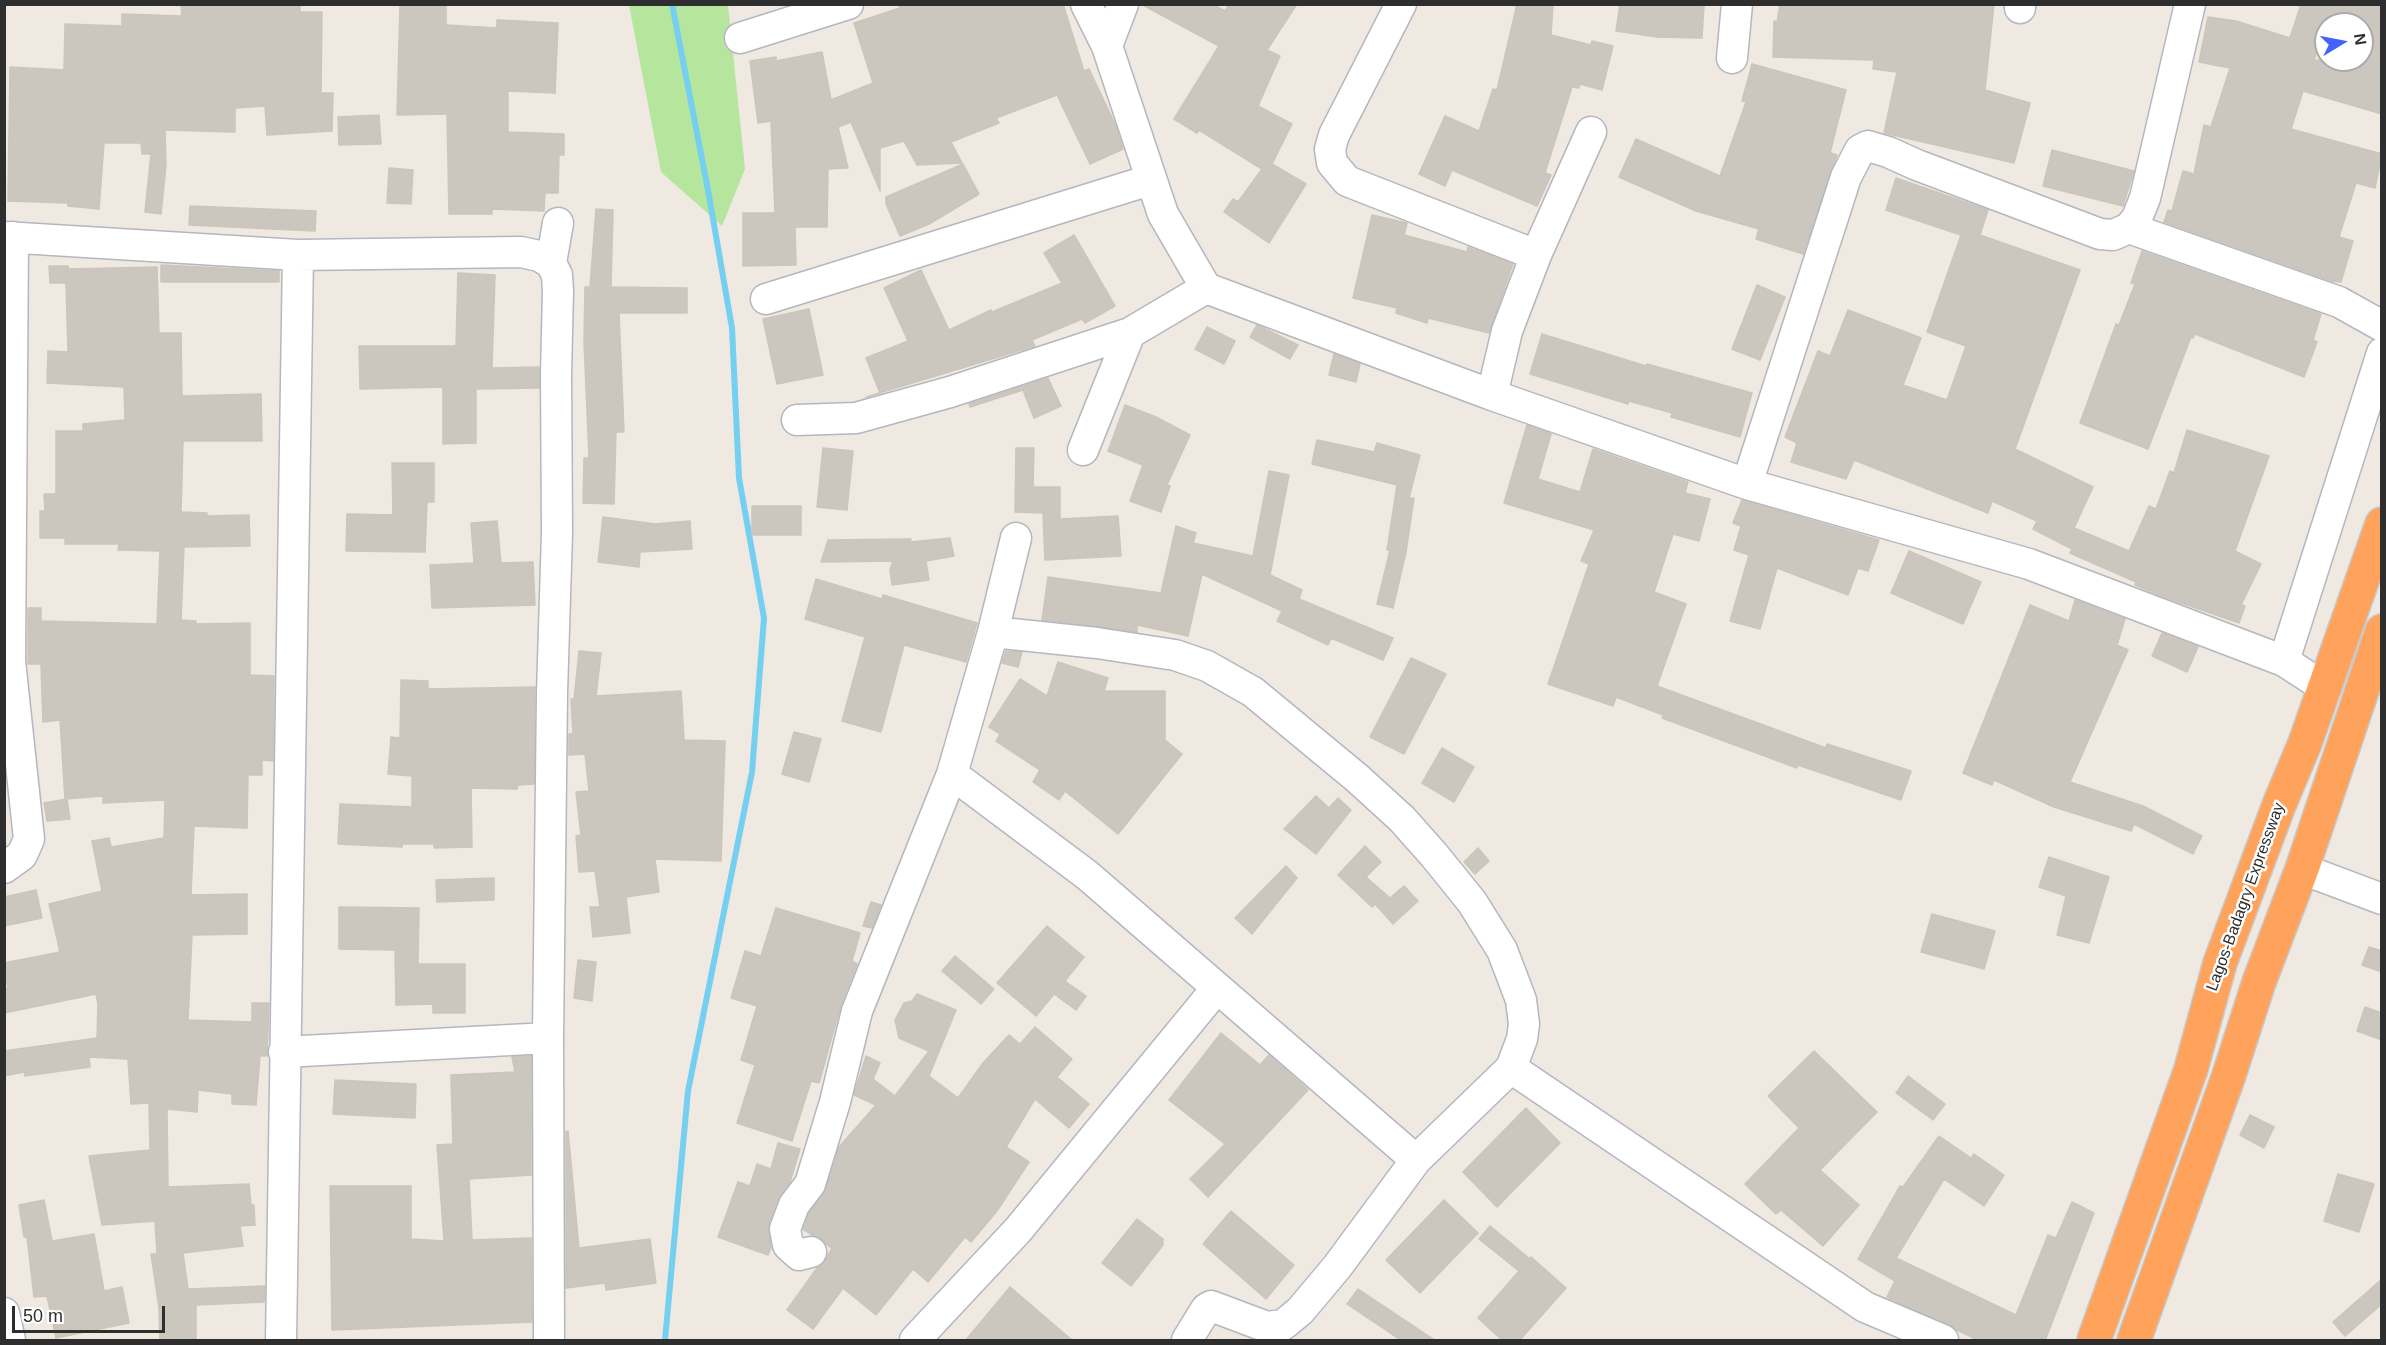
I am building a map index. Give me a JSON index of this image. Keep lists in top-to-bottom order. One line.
{"streets":{"highway":["Lagos-Badagry Expressway"]},"scale_bar":"50 m","north":"right"}
